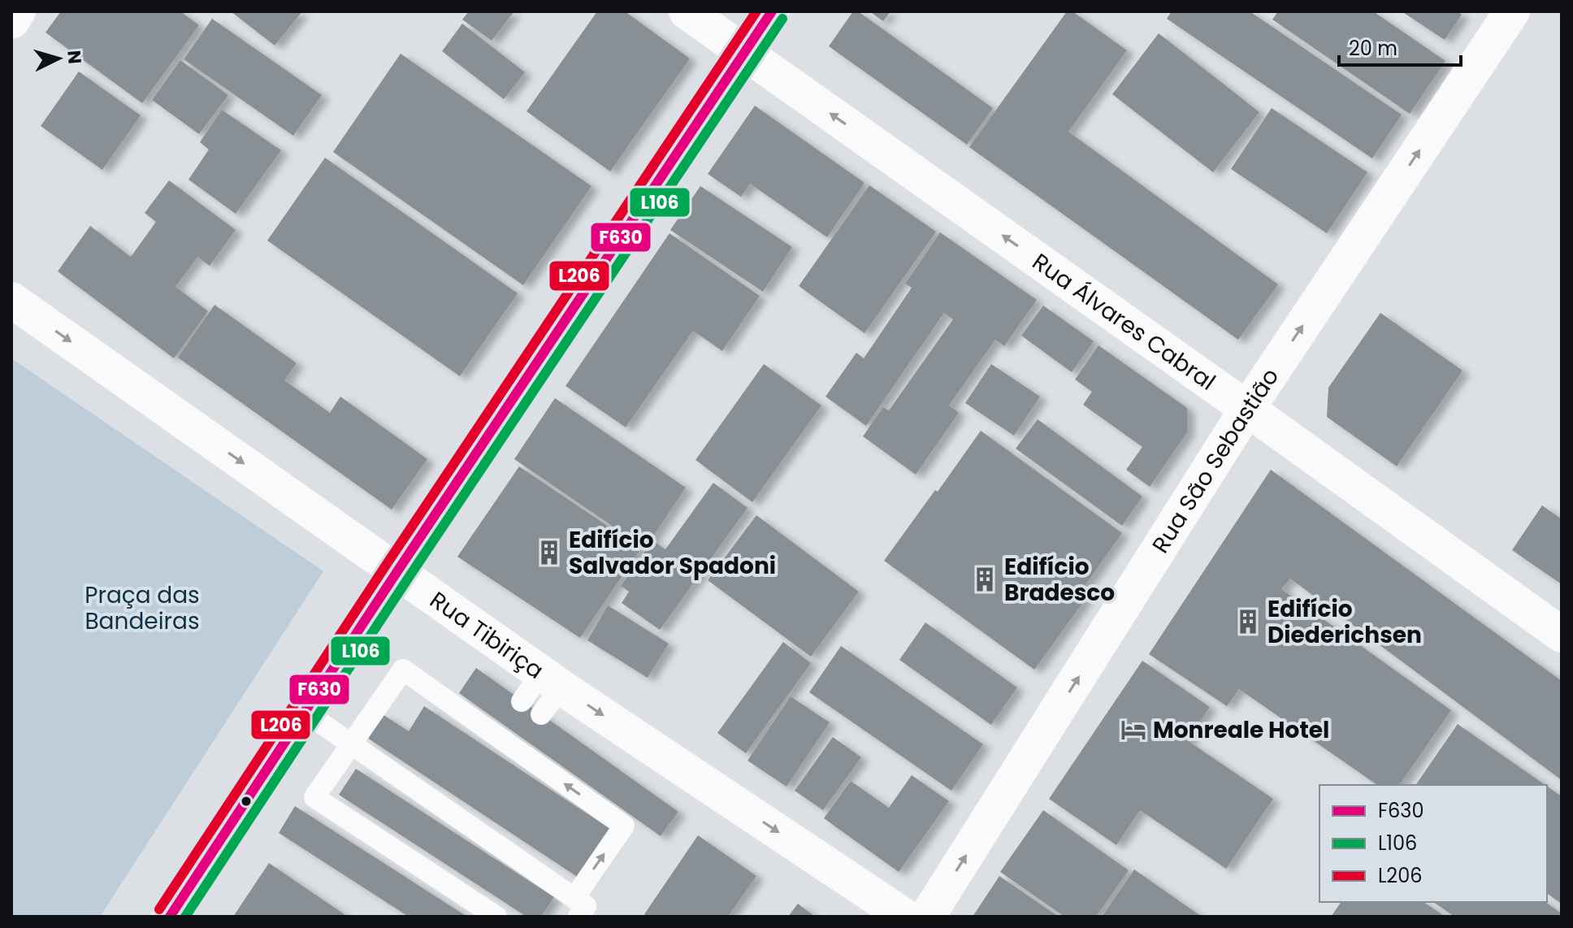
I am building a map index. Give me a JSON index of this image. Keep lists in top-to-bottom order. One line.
{"streets":{"street":["Rua Álvares Cabral","Rua São Sebastião","Rua Tibiriça"]},"crossings":[["Rua Álvares Cabral","Rua São Sebastião"]],"one_way":["Rua Álvares Cabral","Rua São Sebastião","Rua Tibiriça"],"parks":["Praça das Bandeiras"],"places":{"building":["Edifício Salvador Spadoni","Edifício Bradesco","Edifício Diederichsen"],"hotel":["Monreale Hotel"]},"lines":["transit line F630","transit line L206","transit line L106"],"legend":["F630","L106","L206"],"scale_bar":"20 m","north":"right"}
